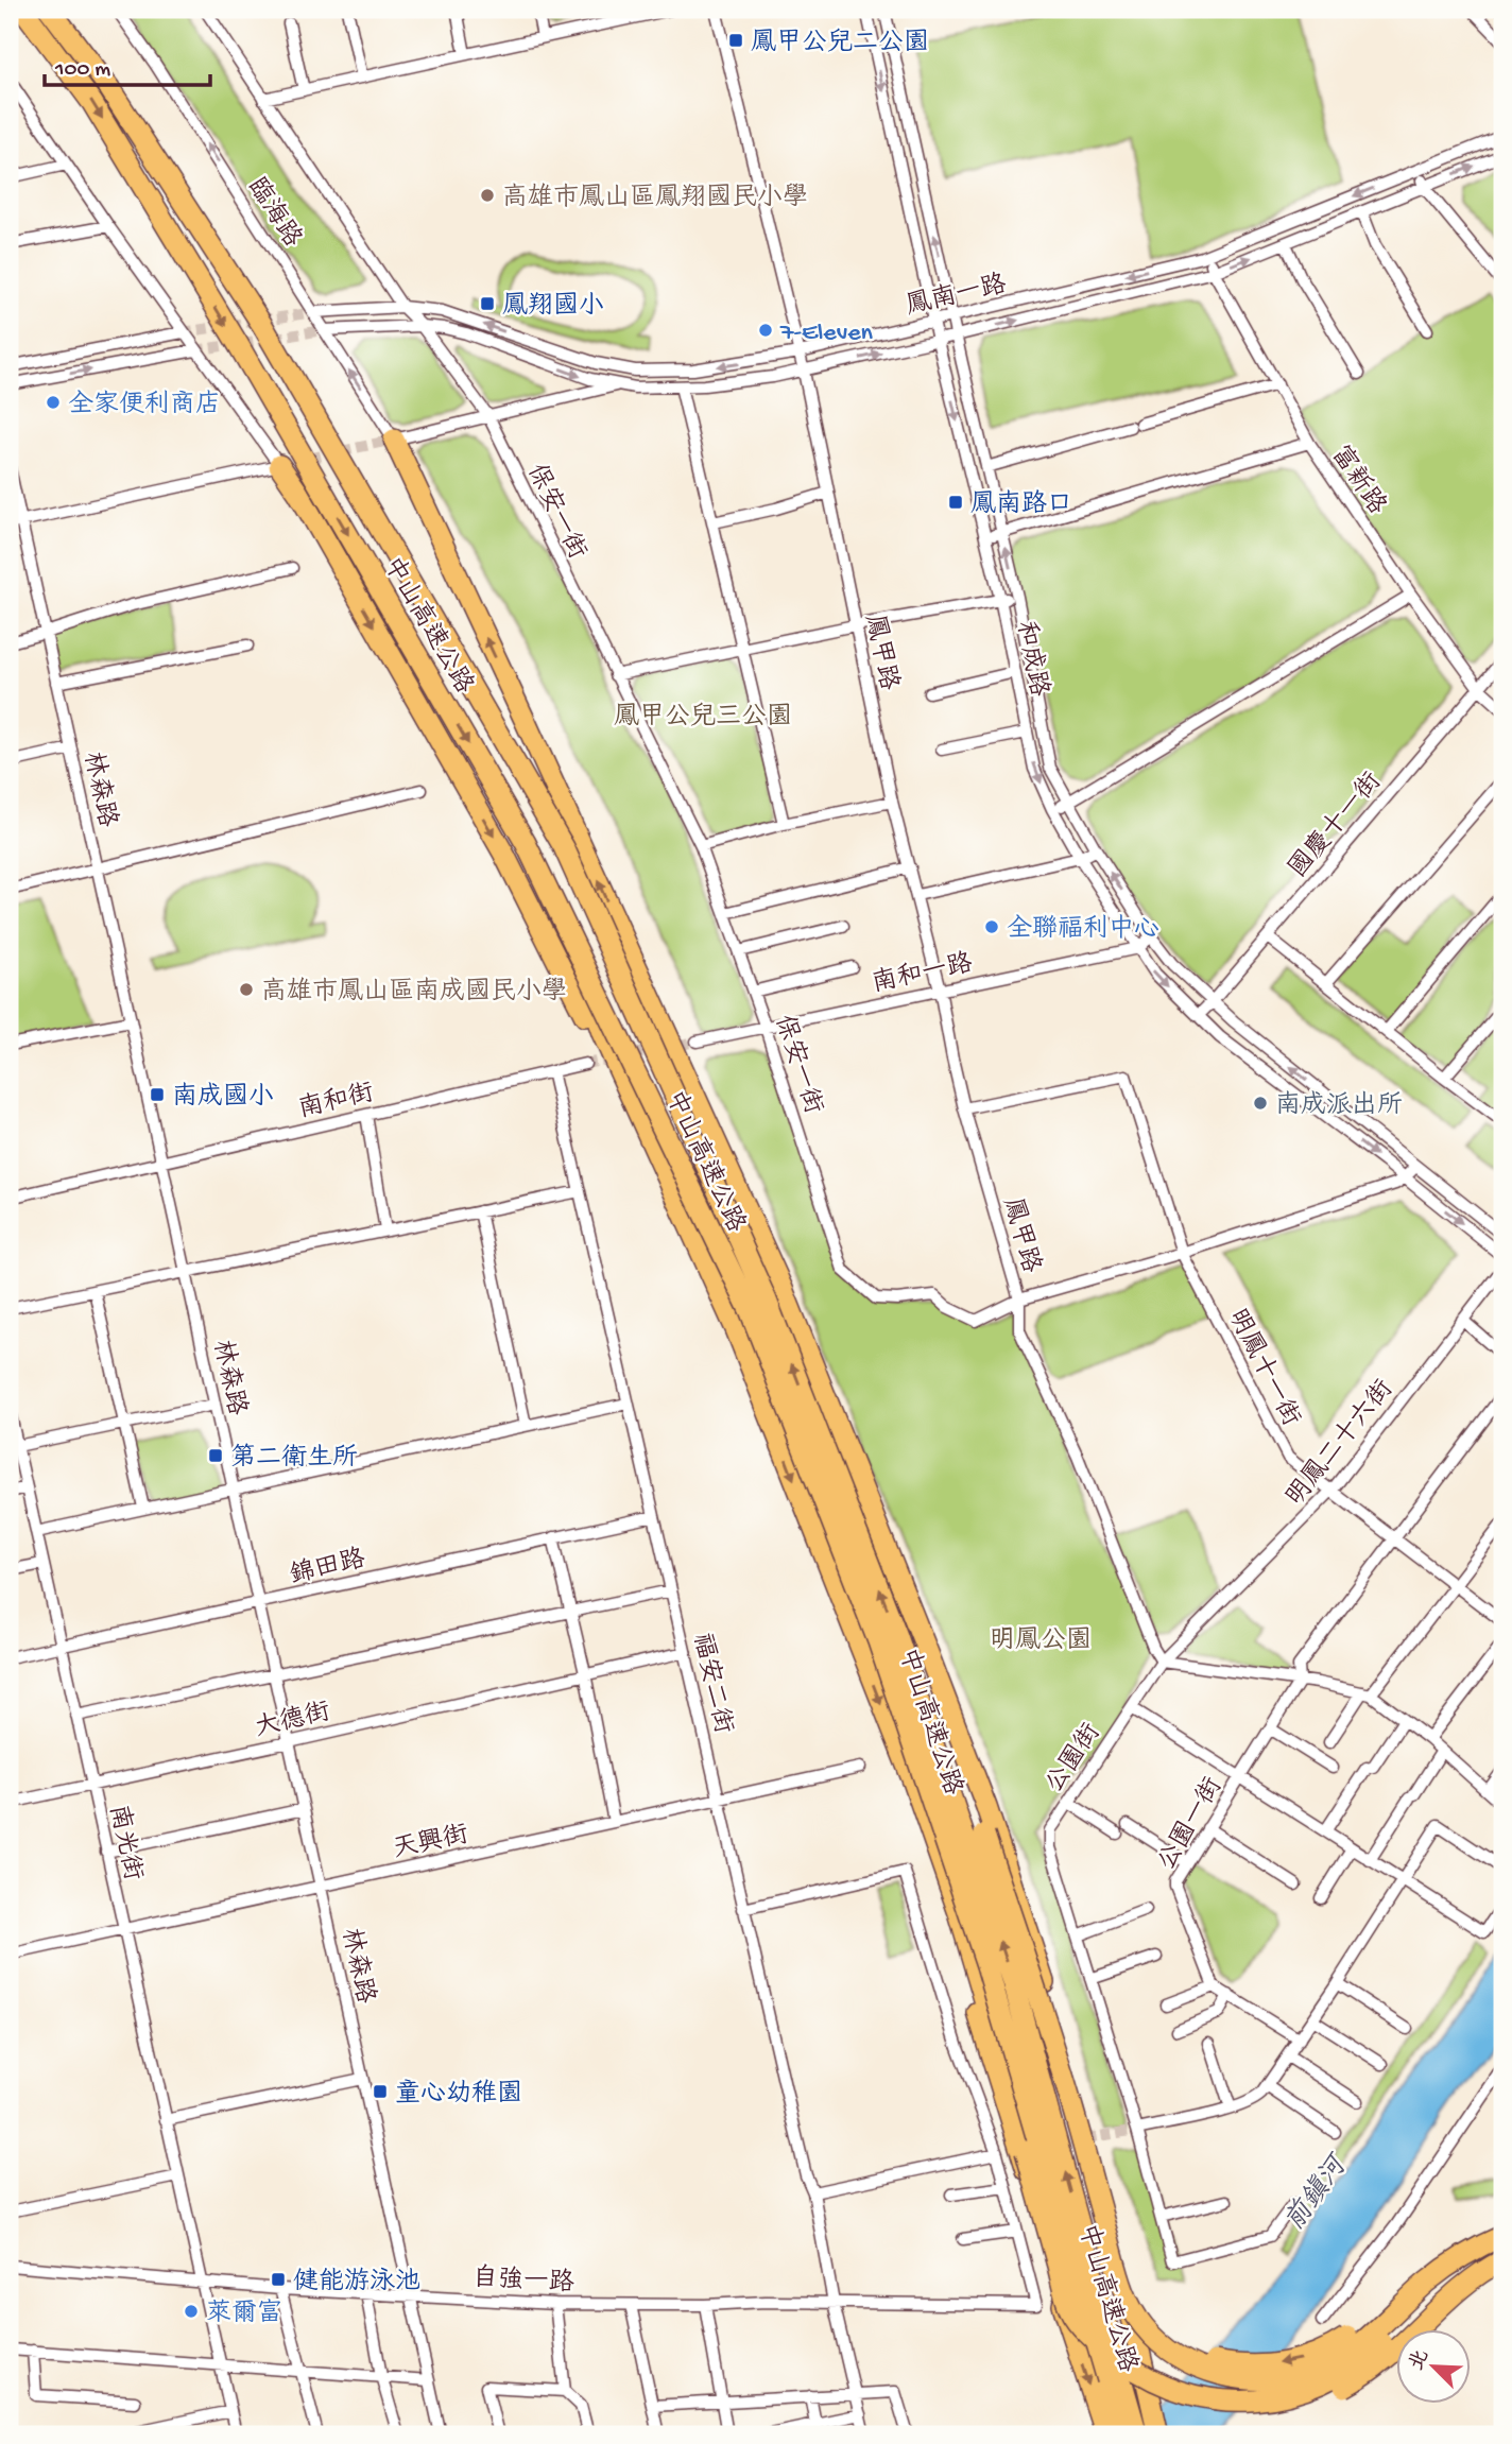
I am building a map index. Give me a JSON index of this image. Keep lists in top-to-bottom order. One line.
{"streets":{"highway":["中山高速公路"],"street":["臨海路","鳳南一路","富新路","保安一街","鳳甲路","和成路","林森路","國慶十一街","南和一路","南和街","明鳳十一街","明鳳二十六街","錦田路","福安二街","大德街","公園街","公園一街","天興街","南光街","自強一路"]},"crossings":[["臨海路","鳳南一路"],["鳳南一路","富新路"],["鳳南一路","保安一街"],["鳳南一路","鳳甲路"],["鳳南一路","和成路"],["富新路","國慶十一街"],["保安一街","鳳甲路"],["保安一街","和成路"],["保安一街","南和一路"],["保安一街","明鳳十一街"],["鳳甲路","南和一路"],["鳳甲路","明鳳十一街"],["和成路","國慶十一街"],["和成路","南和一路"],["林森路","南和街"],["林森路","錦田路"],["林森路","大德街"],["林森路","天興街"],["林森路","自強一路"],["南和街","福安二街"],["明鳳十一街","明鳳二十六街"],["明鳳十一街","公園一街"],["明鳳二十六街","公園街"],["錦田路","福安二街"],["錦田路","南光街"],["福安二街","大德街"],["福安二街","天興街"],["福安二街","自強一路"],["大德街","南光街"],["天興街","南光街"],["南光街","自強一路"]],"one_way":["臨海路"],"water":["前鎮河"],"parks":["鳳甲公兒三公園","明鳳公園"],"places":{"transit":["鳳甲公兒二公園","鳳翔國小","鳳南路口","南成國小","第二衛生所","童心幼稚園","健能游泳池"],"other":["高雄市鳳山區鳳翔國民小學","7-Eleven","全家便利商店","全聯福利中心","高雄市鳳山區南成國民小學","南成派出所","萊爾富"]},"scale_bar":"100 m","north":"top left"}
